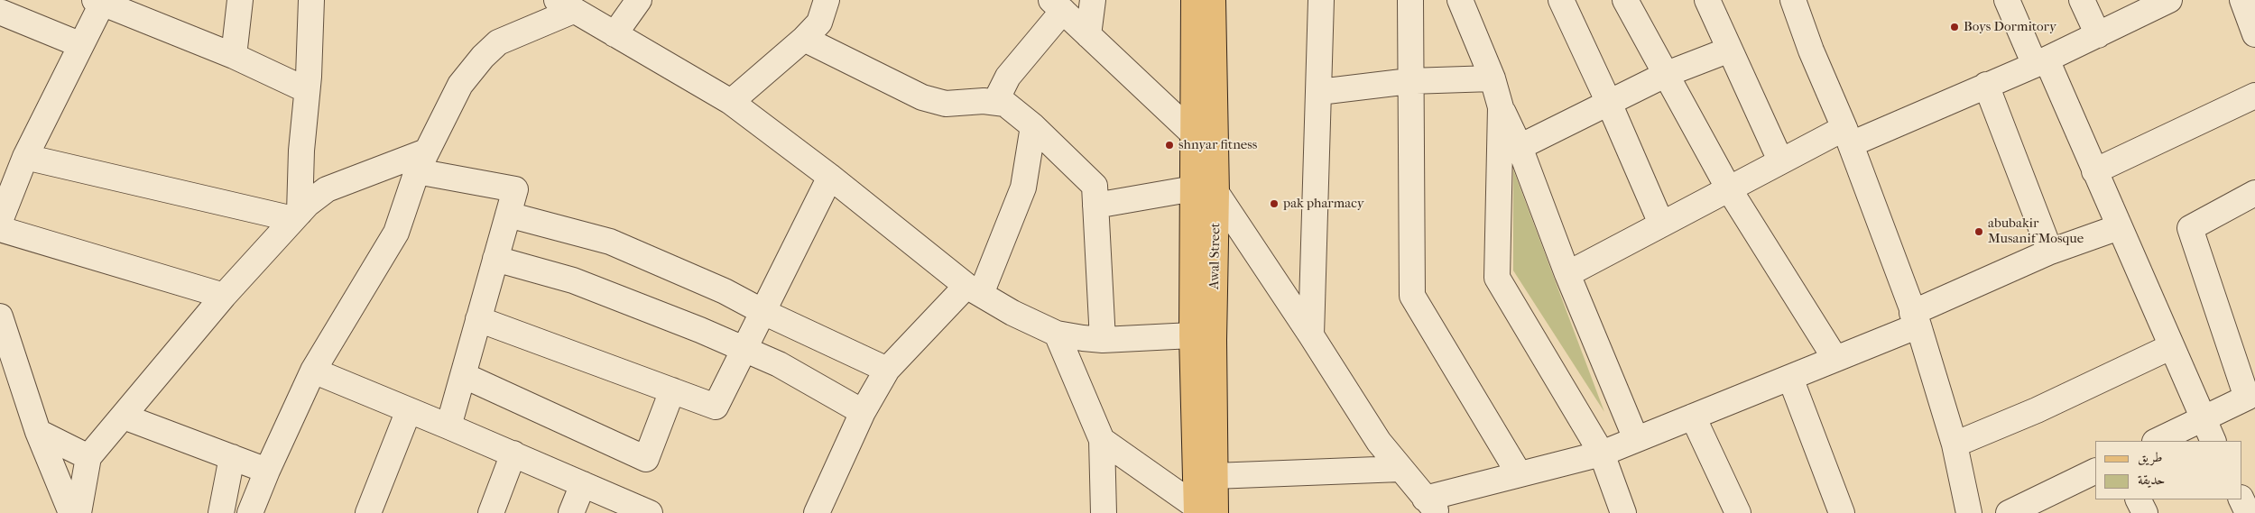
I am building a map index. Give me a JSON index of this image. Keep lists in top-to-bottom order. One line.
{"streets":{"main road":["Awal Street"]},"places":["Boys Dormitory","shnyar fitness","pak pharmacy","abubakir Musanif Mosque"],"legend":["طريق","حديقة"]}
